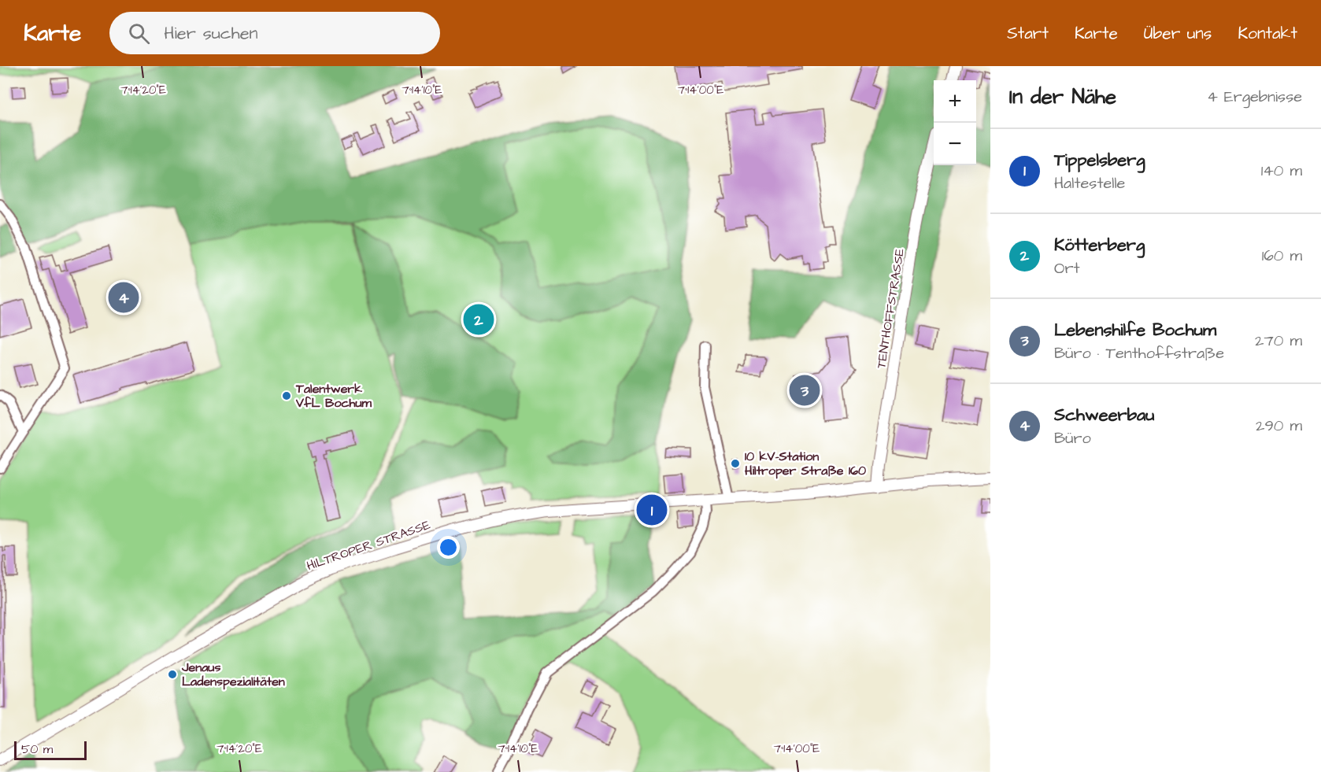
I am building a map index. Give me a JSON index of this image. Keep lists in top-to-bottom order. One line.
{"streets":{"street":["TENTHOFFSTRASSE","HILTROPER STRASSE"]},"crossings":[["TENTHOFFSTRASSE","HILTROPER STRASSE"]],"places":["Talentwerk VfL Bochum","10 kV-Station Hiltroper Straße 160","Jenaus Ladenspezialitäten"],"scale_bar":"50 m","page":{"header":"Karte","search":"Hier suchen","nav":["Start","Karte","Über uns","Kontakt"],"heading":["In der Nähe","4 Ergebnisse"],"map_buttons":["+","−"],"list":[{"mark":"1","name":"Tippelsberg","note":"Haltestelle","value":"140 m"},{"mark":"2","name":"Kötterberg","note":"Ort","value":"160 m"},{"mark":"3","name":"Lebenshilfe Bochum","note":"Büro · Tenthoffstraße","value":"270 m"},{"mark":"4","name":"Schweerbau","note":"Büro","value":"290 m"}],"pins":["4","2","3","1"],"scale":"50 m"},"coordinates":["7°14'20\"E","7°14'10\"E","7°14'00\"E"]}
